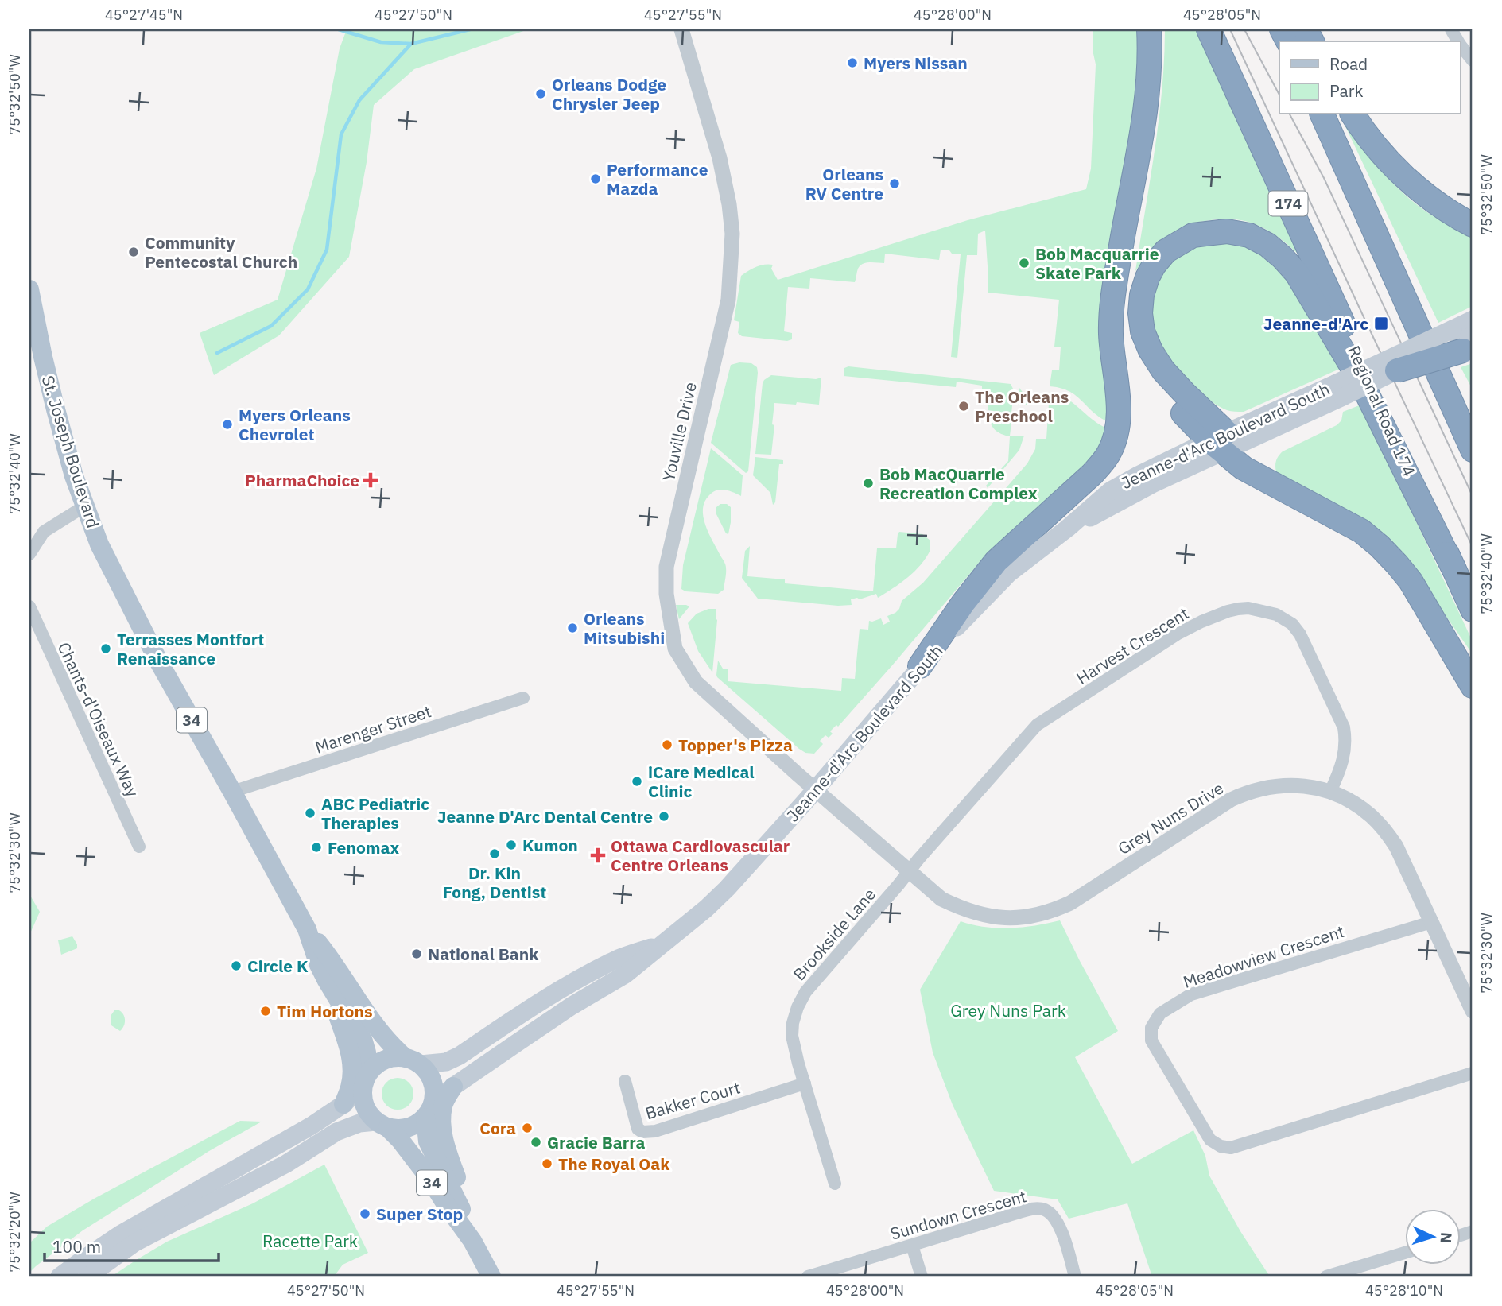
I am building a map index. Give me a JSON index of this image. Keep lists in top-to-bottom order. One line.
{"streets":{"highway":["174","Regional Road 174"],"main road":["Jeanne-d'Arc Boulevard South","St. Joseph Boulevard","34"],"street":["Youville Drive","Harvest Crescent","Chants-d'Oiseaux Way","Marenger Street","Grey Nuns Drive","Brookside Lane","Meadowview Crescent","Bakker Court","Sundown Crescent"]},"crossings":[["Youville Drive","Jeanne-d'Arc Boulevard South"],["Youville Drive","Grey Nuns Drive"],["Jeanne-d'Arc Boulevard South","St. Joseph Boulevard"],["Jeanne-d'Arc Boulevard South","34"],["Jeanne-d'Arc Boulevard South","Grey Nuns Drive"],["St. Joseph Boulevard","34"],["St. Joseph Boulevard","Marenger Street"],["Harvest Crescent","Grey Nuns Drive"],["Harvest Crescent","Brookside Lane"],["Grey Nuns Drive","Brookside Lane"],["Grey Nuns Drive","Meadowview Crescent"],["Brookside Lane","Bakker Court"]],"parks":["Grey Nuns Park","Racette Park"],"places":{"other":["Myers Nissan","Orleans Dodge Chrysler Jeep","Performance Mazda","Orleans RV Centre","Community Pentecostal Church","Bob Macquarrie Skate Park","The Orleans Preschool","Myers Orleans Chevrolet","Bob MacQuarrie Recreation Complex","Orleans Mitsubishi","Terrasses Montfort Renaissance","Topper's Pizza","iCare Medical Clinic","ABC Pediatric Therapies","Jeanne D'Arc Dental Centre","Kumon","Fenomax","Dr. Kin Fong, Dentist","National Bank","Circle K","Tim Hortons","Cora","Gracie Barra","The Royal Oak","Super Stop"],"transit":["Jeanne-d'Arc"],"health":["PharmaChoice","Ottawa Cardiovascular Centre Orleans"]},"legend":["Road","Park"],"scale_bar":"100 m","north":"right","coordinates":["45°27'45\"N","45°27'50\"N","45°27'55\"N","45°28'00\"N","45°28'05\"N","75°32'50\"W","75°32'40\"W","75°32'30\"W","75°32'20\"W","45°28'10\"N"]}
